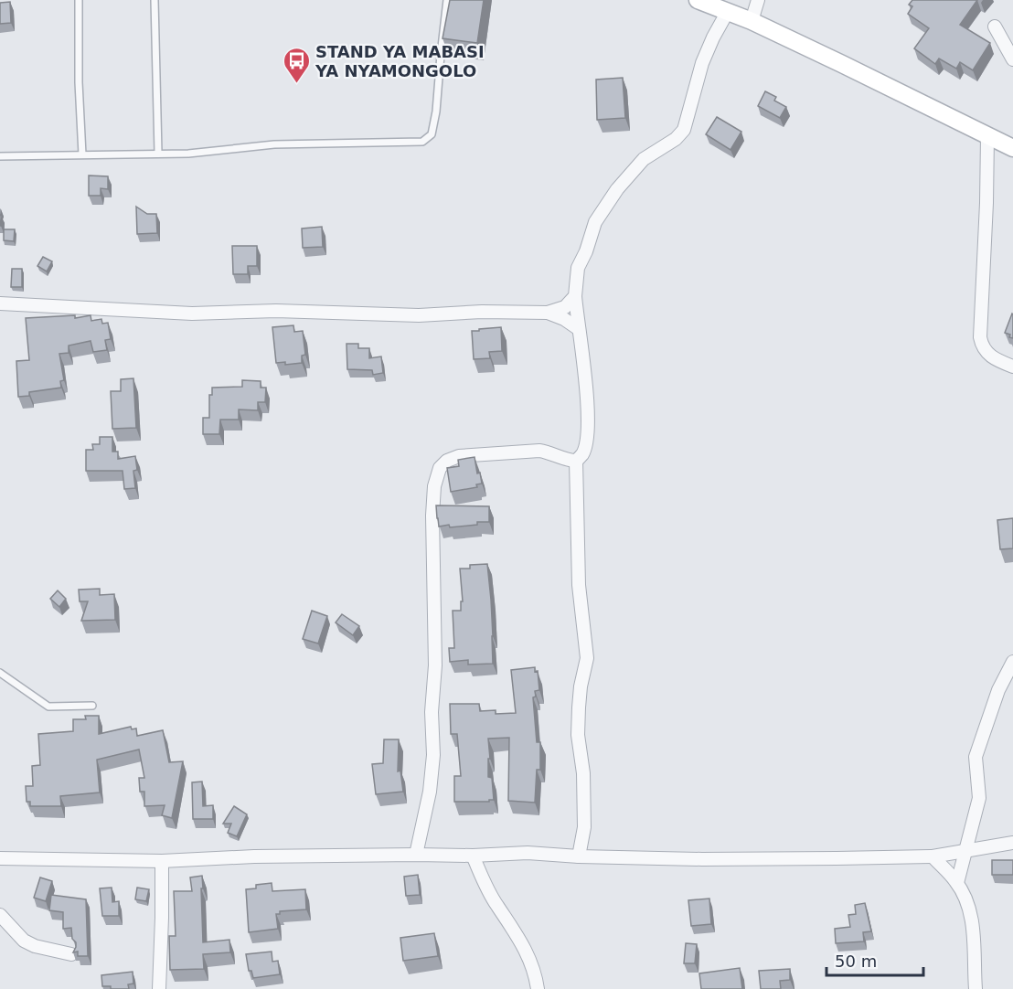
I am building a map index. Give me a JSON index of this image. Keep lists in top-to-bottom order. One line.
{"places":{"bus stop":["STAND YA MABASI YA NYAMONGOLO"]},"scale_bar":"50 m"}
